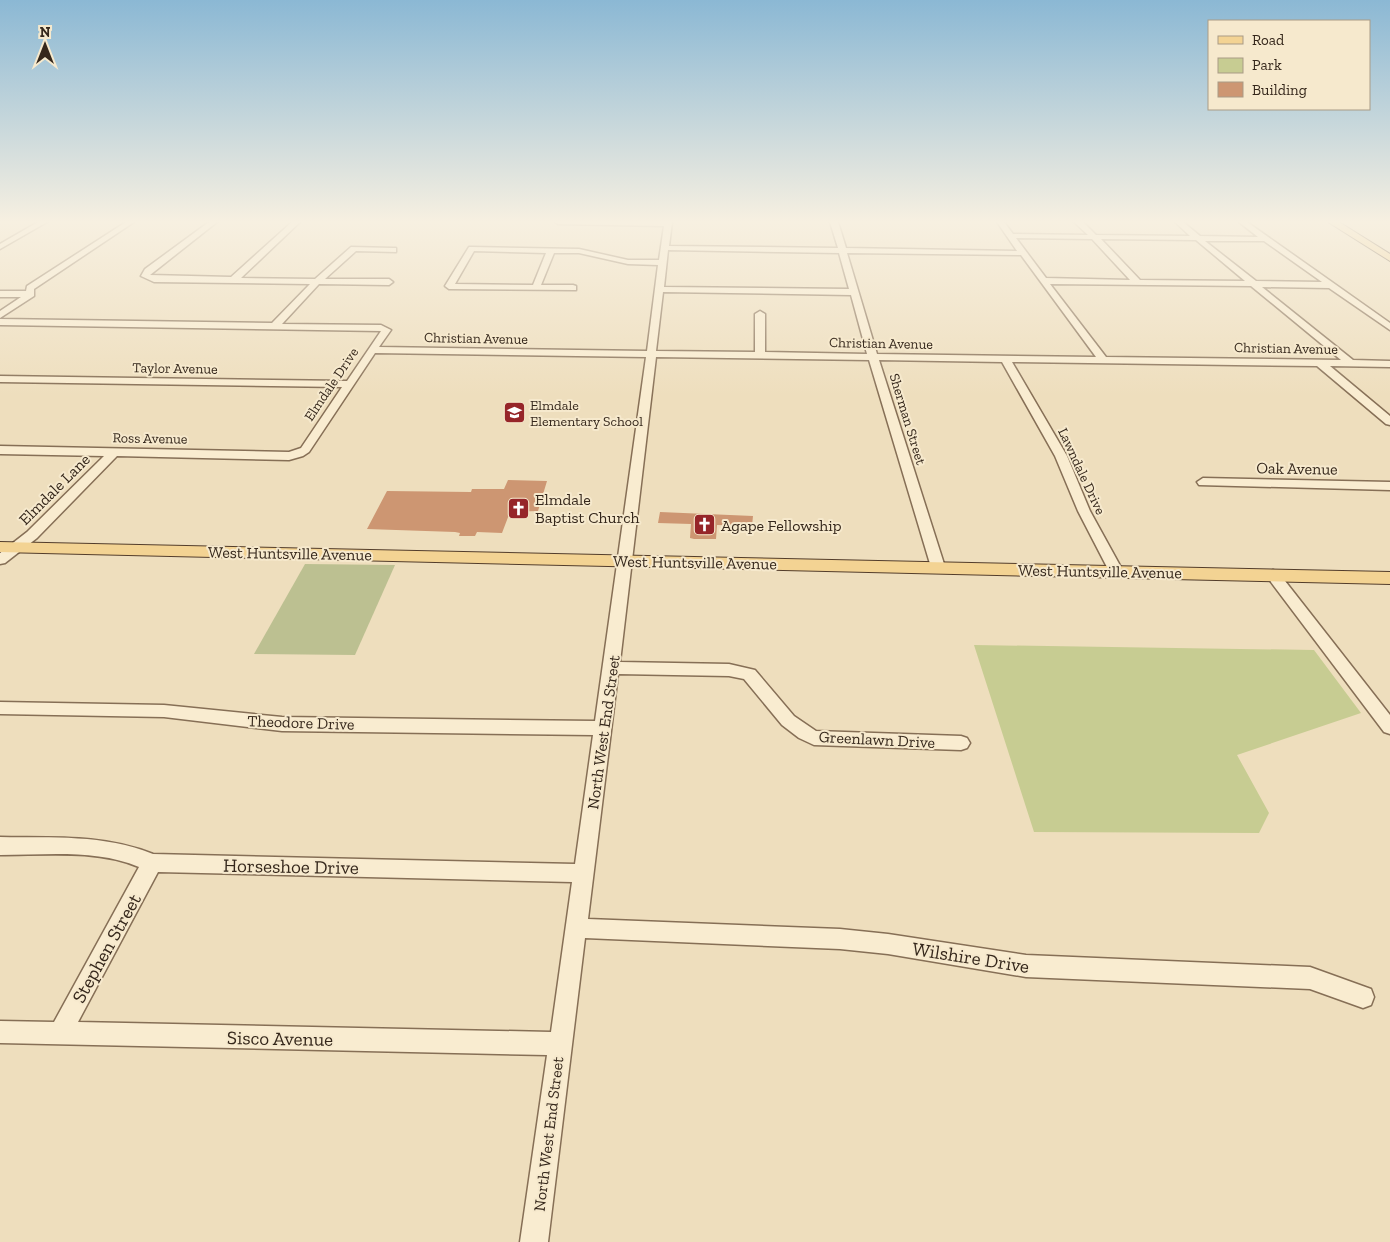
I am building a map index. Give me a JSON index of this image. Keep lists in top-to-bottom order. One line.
{"streets":{"main road":["West Huntsville Avenue"],"street":["Christian Avenue","Taylor Avenue","Elmdale Drive","Sherman Street","Ross Avenue","Oak Avenue","Lawndale Drive","Elmdale Lane","Theodore Drive","North West End Street","Greenlawn Drive","Horseshoe Drive","Stephen Street","Wilshire Drive","Sisco Avenue"]},"crossings":[["Christian Avenue","Elmdale Drive"],["Christian Avenue","Sherman Street"],["Christian Avenue","Lawndale Drive"],["Christian Avenue","North West End Street"],["Taylor Avenue","Elmdale Drive"],["Elmdale Drive","Ross Avenue"],["Sherman Street","West Huntsville Avenue"],["Ross Avenue","Elmdale Lane"],["Lawndale Drive","West Huntsville Avenue"],["Elmdale Lane","West Huntsville Avenue"],["West Huntsville Avenue","North West End Street"],["Theodore Drive","North West End Street"],["North West End Street","Greenlawn Drive"],["North West End Street","Horseshoe Drive"],["North West End Street","Wilshire Drive"],["North West End Street","Sisco Avenue"],["Horseshoe Drive","Stephen Street"],["Stephen Street","Sisco Avenue"]],"places":{"school or university":["Elmdale Elementary School"],"church":["Elmdale Baptist Church","Agape Fellowship"]},"legend":["Road","Park","Building"],"north":"top"}
